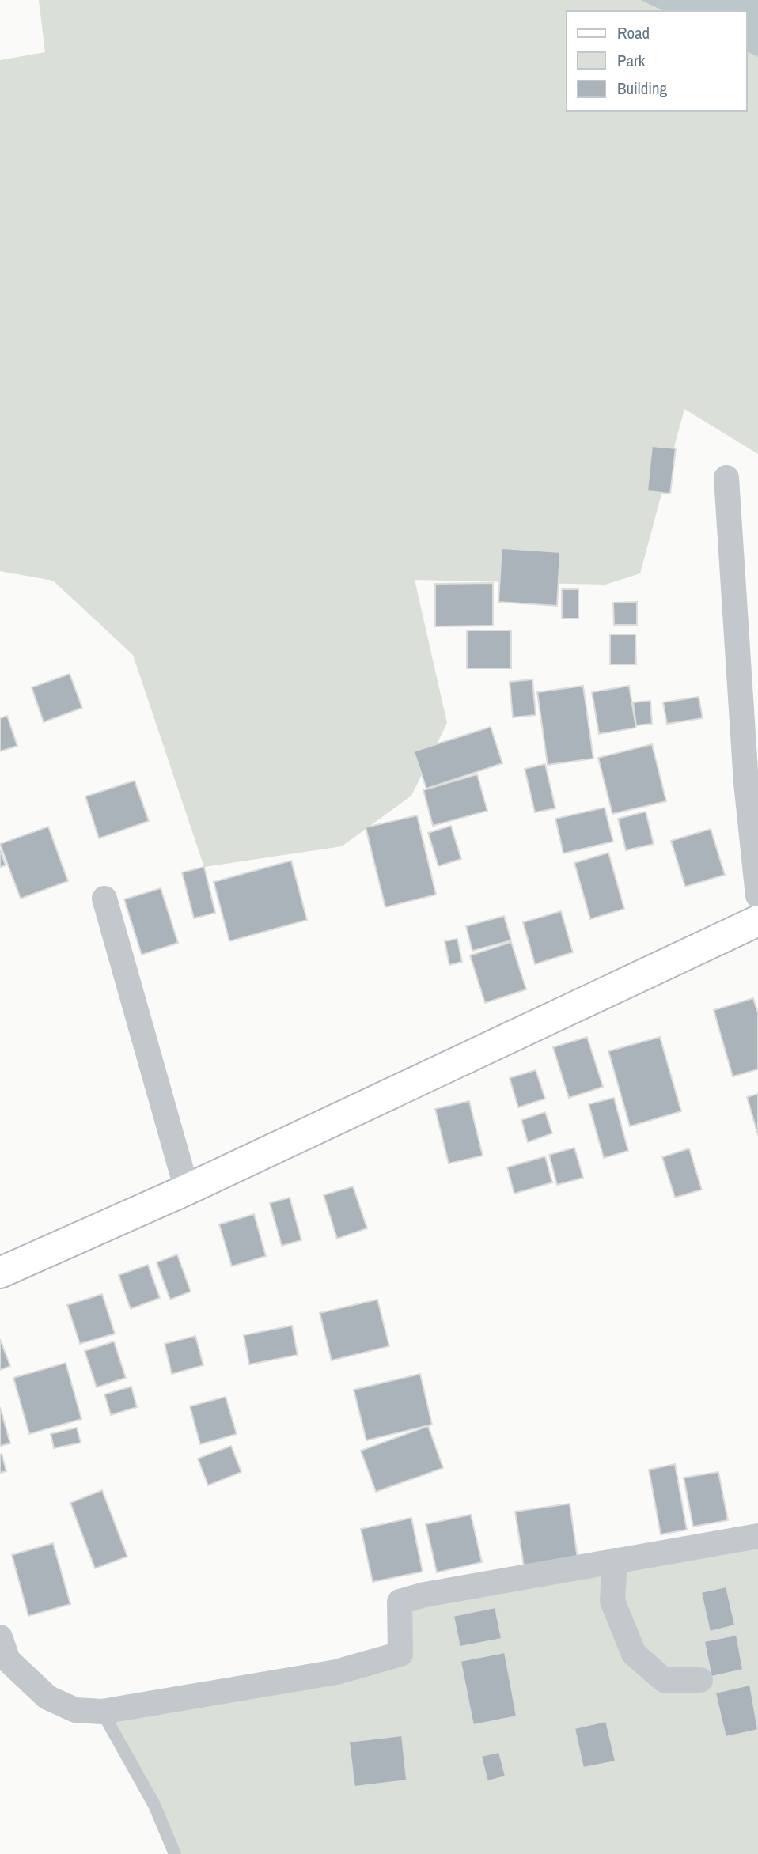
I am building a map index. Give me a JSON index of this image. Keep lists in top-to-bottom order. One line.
{"legend":["Road","Park","Building"]}
